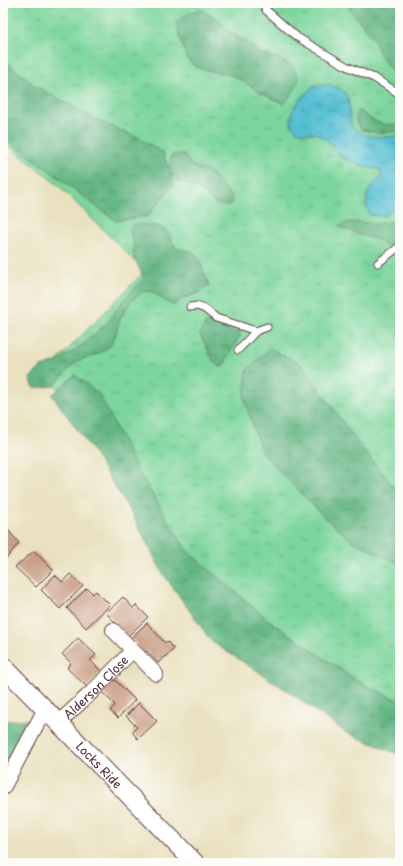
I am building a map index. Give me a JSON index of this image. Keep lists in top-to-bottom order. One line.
{"streets":{"street":["Alderson Close","Locks Ride"]},"crossings":[["Alderson Close","Locks Ride"]]}
